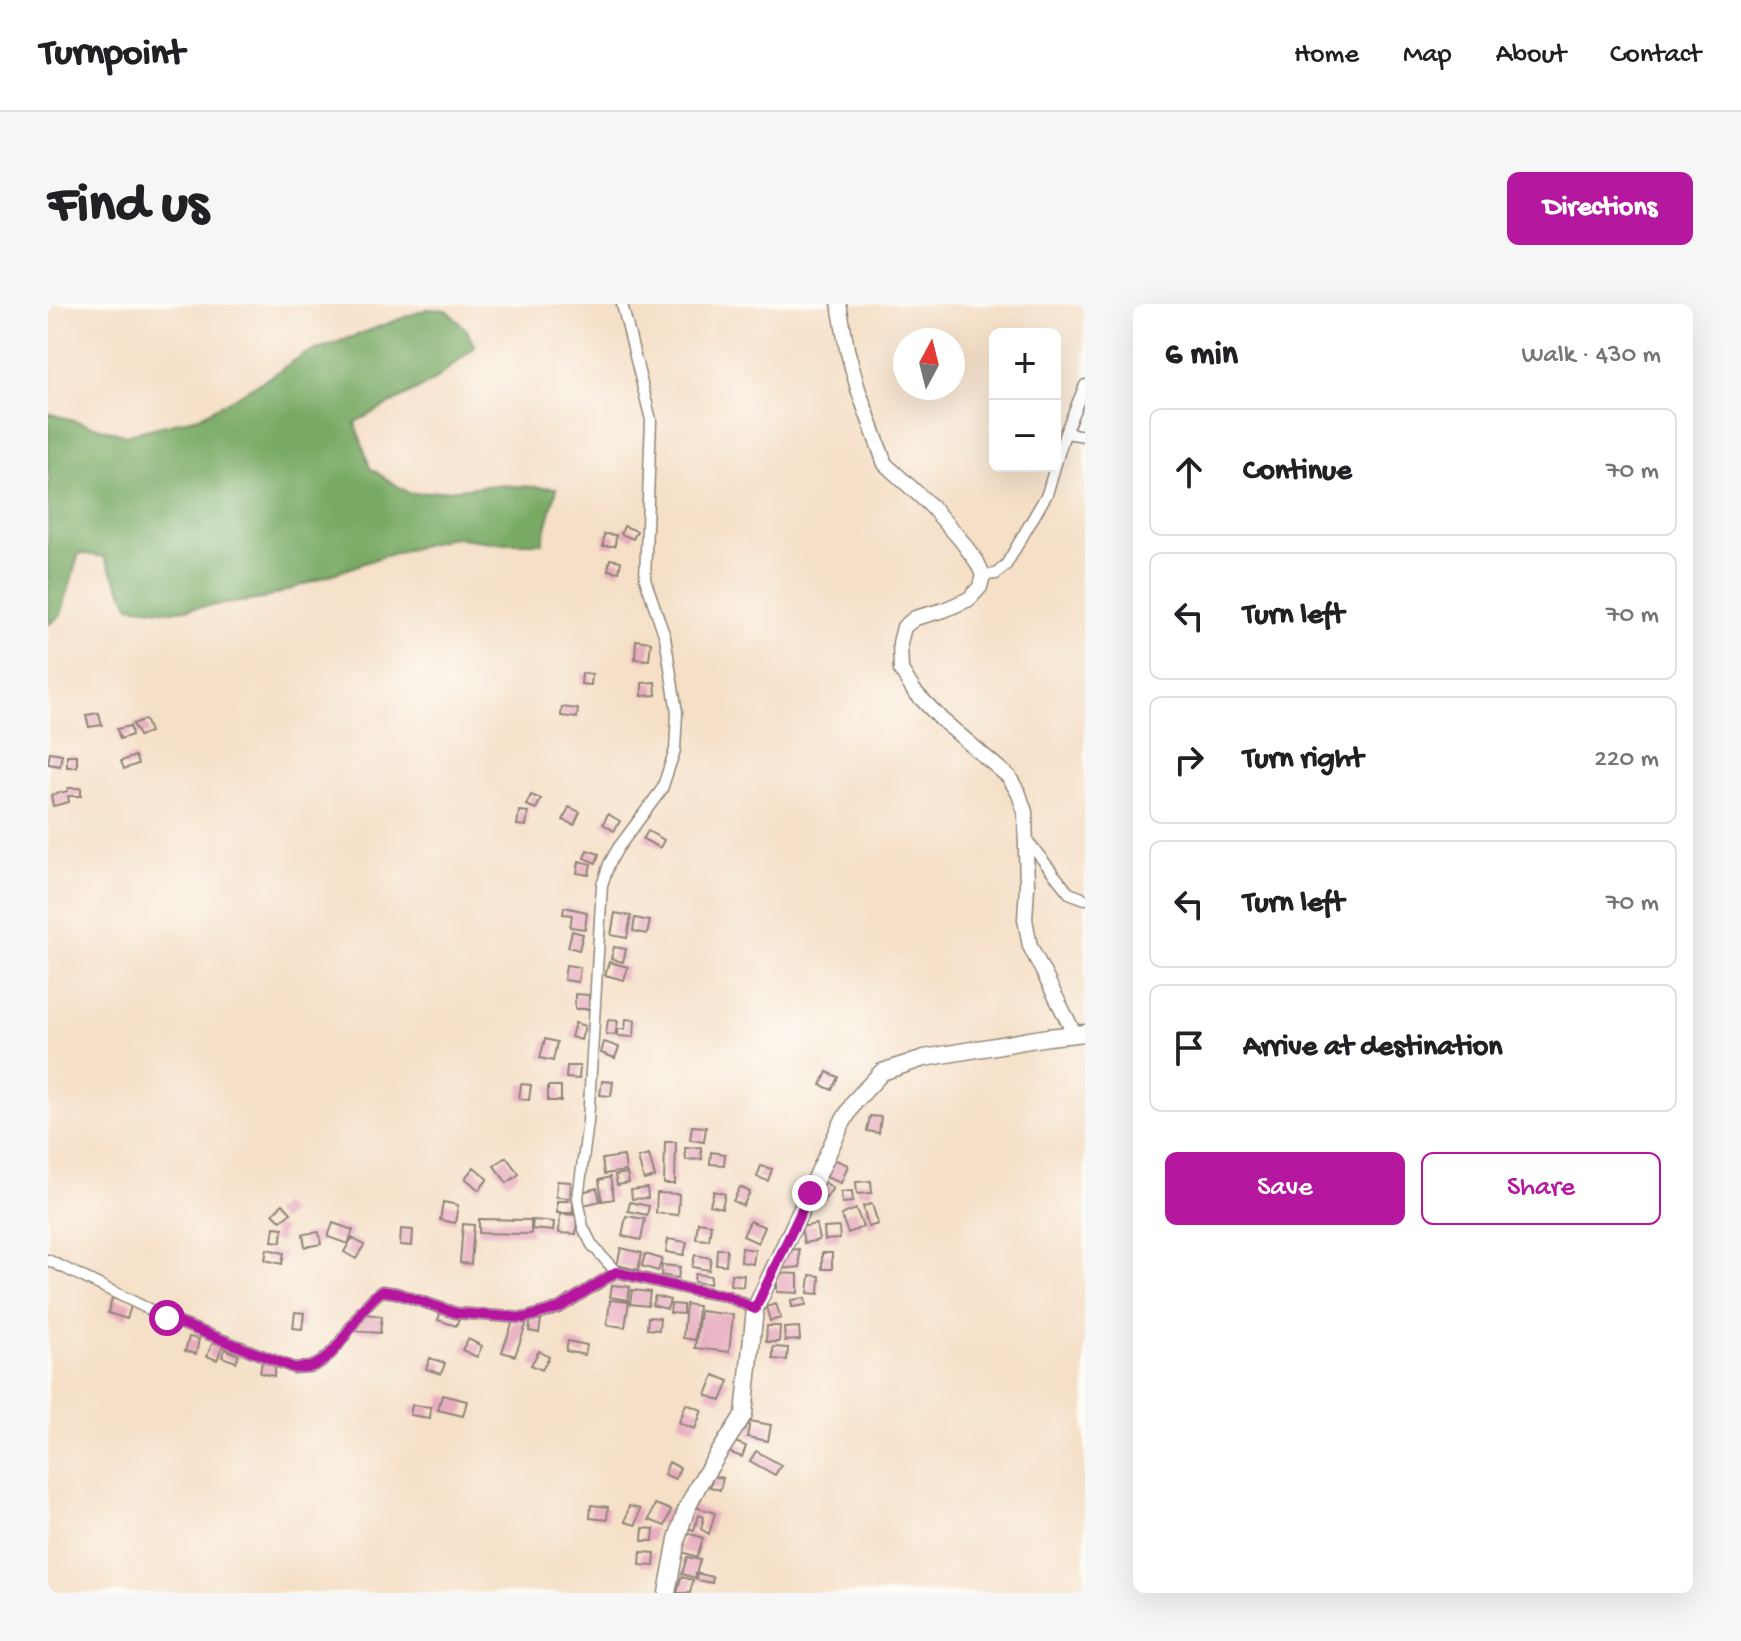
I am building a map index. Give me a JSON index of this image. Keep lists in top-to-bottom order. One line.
{"north":"top","page":{"header":"Turnpoint","nav":["Home","Map","About","Contact"],"buttons":["Directions",["Save","Share"]],"title":"Find us","heading":["6 min","Walk · 430 m"],"map_buttons":["+","−"],"list":[["Continue","70 m"],["Turn left","70 m"],["Turn right","220 m"],["Turn left","70 m"],"Arrive at destination"]}}
